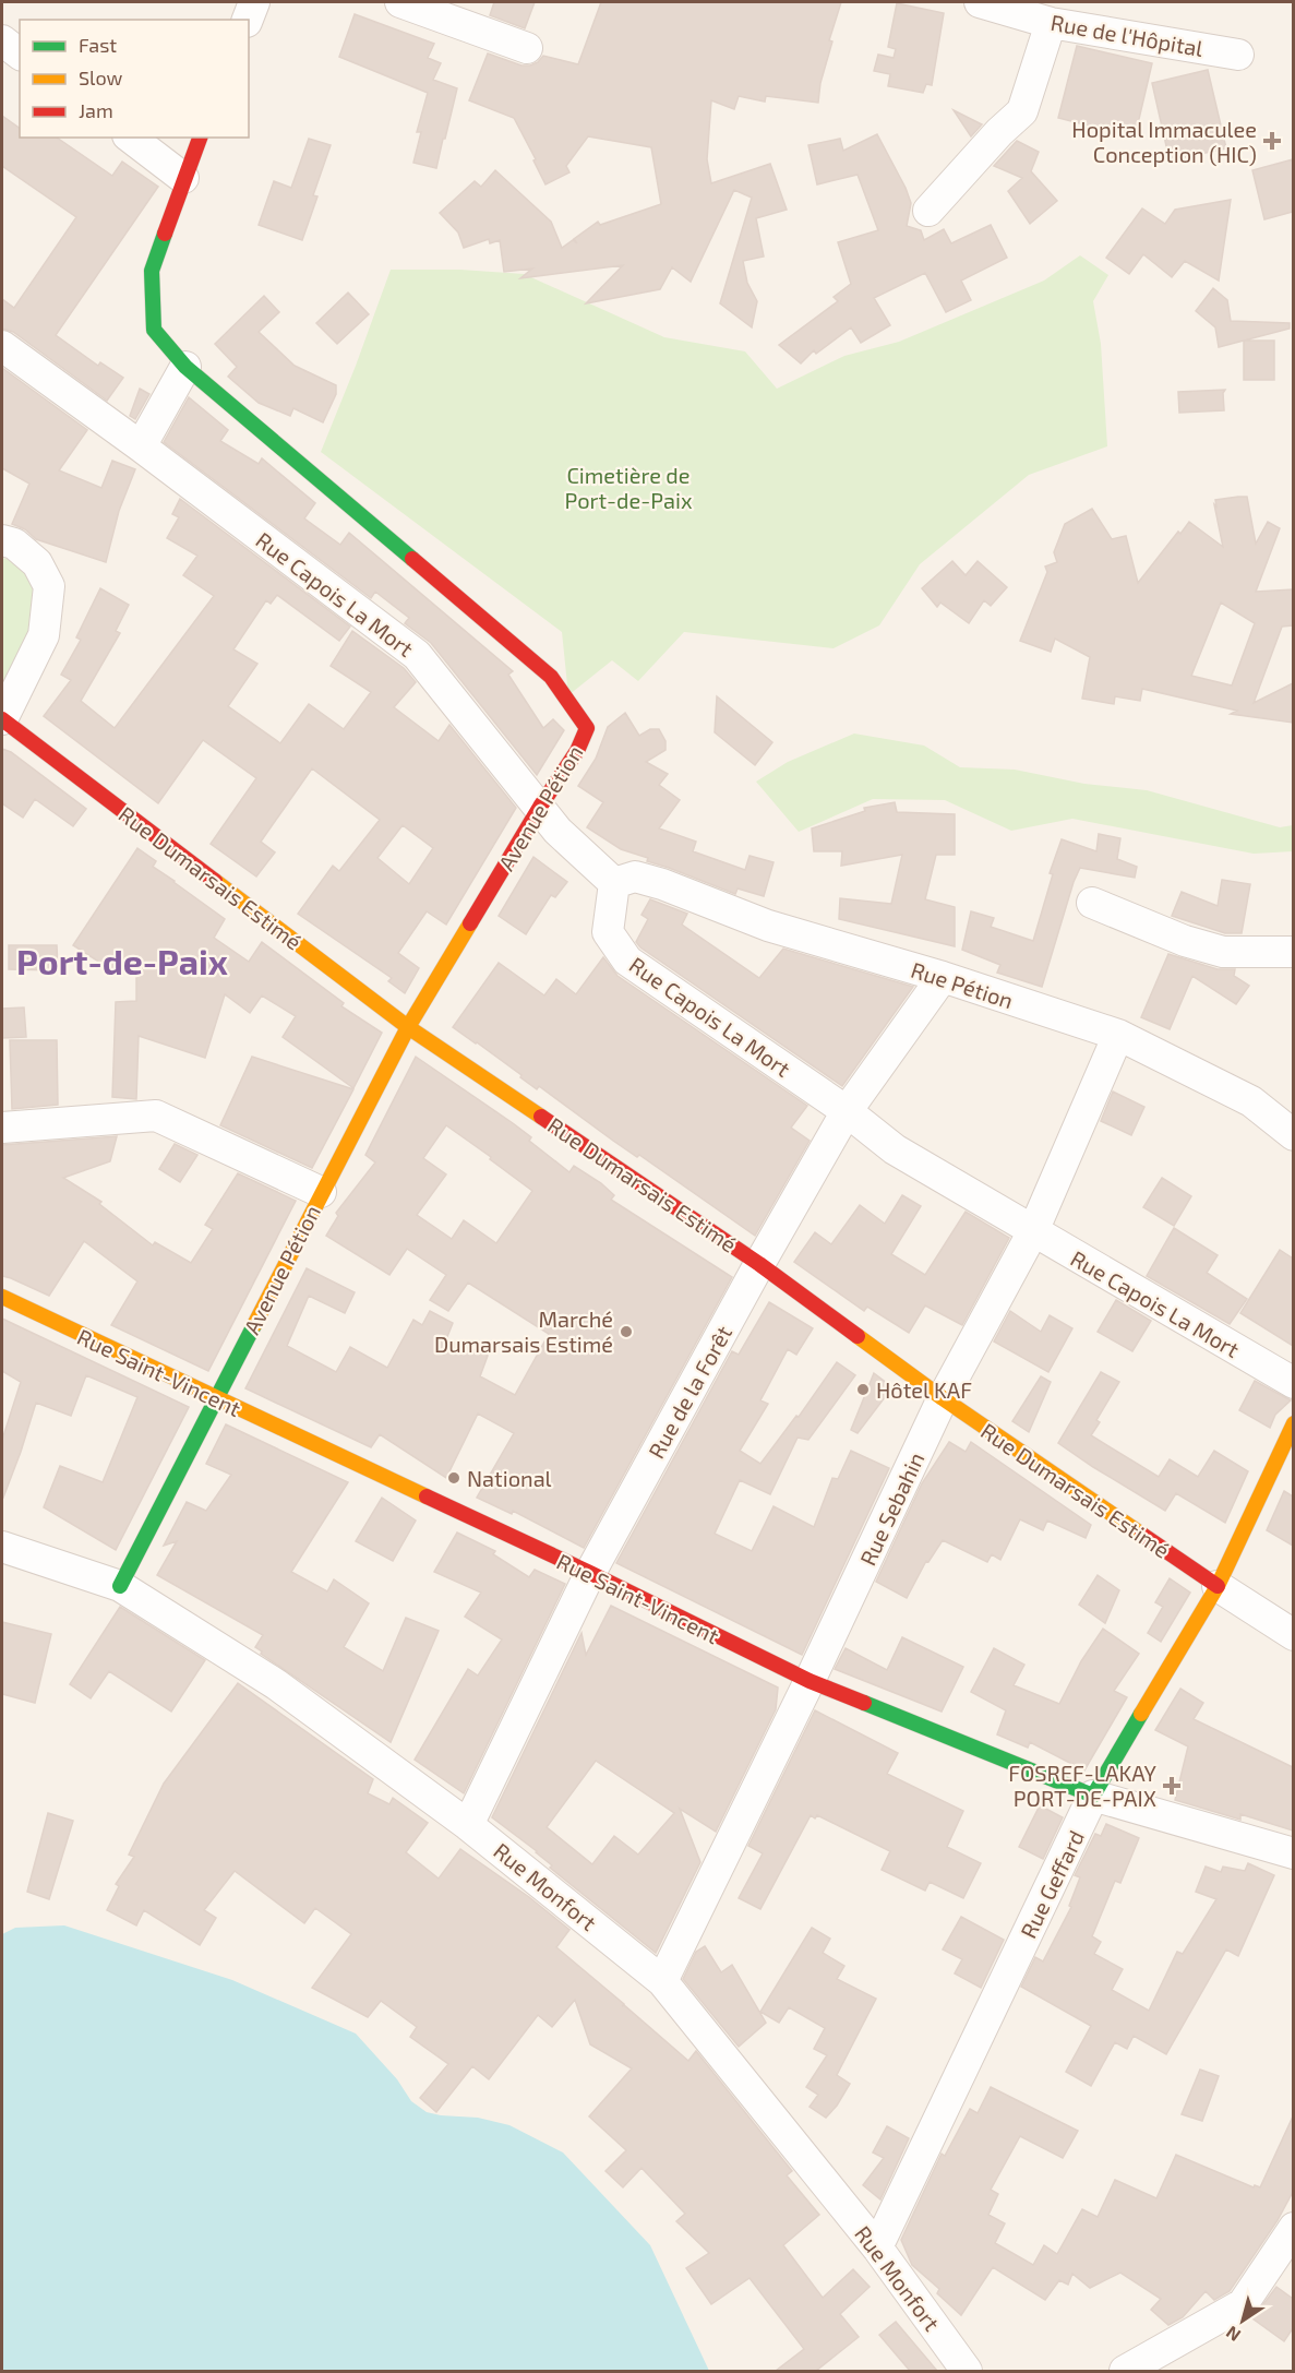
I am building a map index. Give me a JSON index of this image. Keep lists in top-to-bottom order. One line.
{"streets":{"main road":["Avenue Pétion","Rue Dumarsais Estimé","Rue Saint-Vincent","Rue Geffard"],"street":["Rue de l'Hôpital","Rue Capois La Mort","Rue Pétion","Rue de la Forêt","Rue Sebahin","Rue Monfort"]},"crossings":[["Rue Capois La Mort","Avenue Pétion"],["Rue Capois La Mort","Rue Pétion"],["Rue Capois La Mort","Rue de la Forêt"],["Rue Capois La Mort","Rue Sebahin"],["Avenue Pétion","Rue Dumarsais Estimé"],["Avenue Pétion","Rue Saint-Vincent"],["Avenue Pétion","Rue Monfort"],["Rue Dumarsais Estimé","Rue de la Forêt"],["Rue Dumarsais Estimé","Rue Sebahin"],["Rue Dumarsais Estimé","Rue Geffard"],["Rue Pétion","Rue de la Forêt"],["Rue Pétion","Rue Sebahin"],["Rue Saint-Vincent","Rue de la Forêt"],["Rue Saint-Vincent","Rue Sebahin"],["Rue Saint-Vincent","Rue Geffard"],["Rue de la Forêt","Rue Monfort"],["Rue Sebahin","Rue Monfort"],["Rue Geffard","Rue Monfort"]],"districts":["Port-de-Paix"],"parks":["Cimetière de Port-de-Paix"],"places":{"health":["Hopital Immaculee Conception (HIC)","FOSREF-LAKAY PORT-DE-PAIX"],"other":["Marché Dumarsais Estimé","Hôtel KAF","National"]},"legend":["Fast","Slow","Jam"],"north":"bottom left"}
